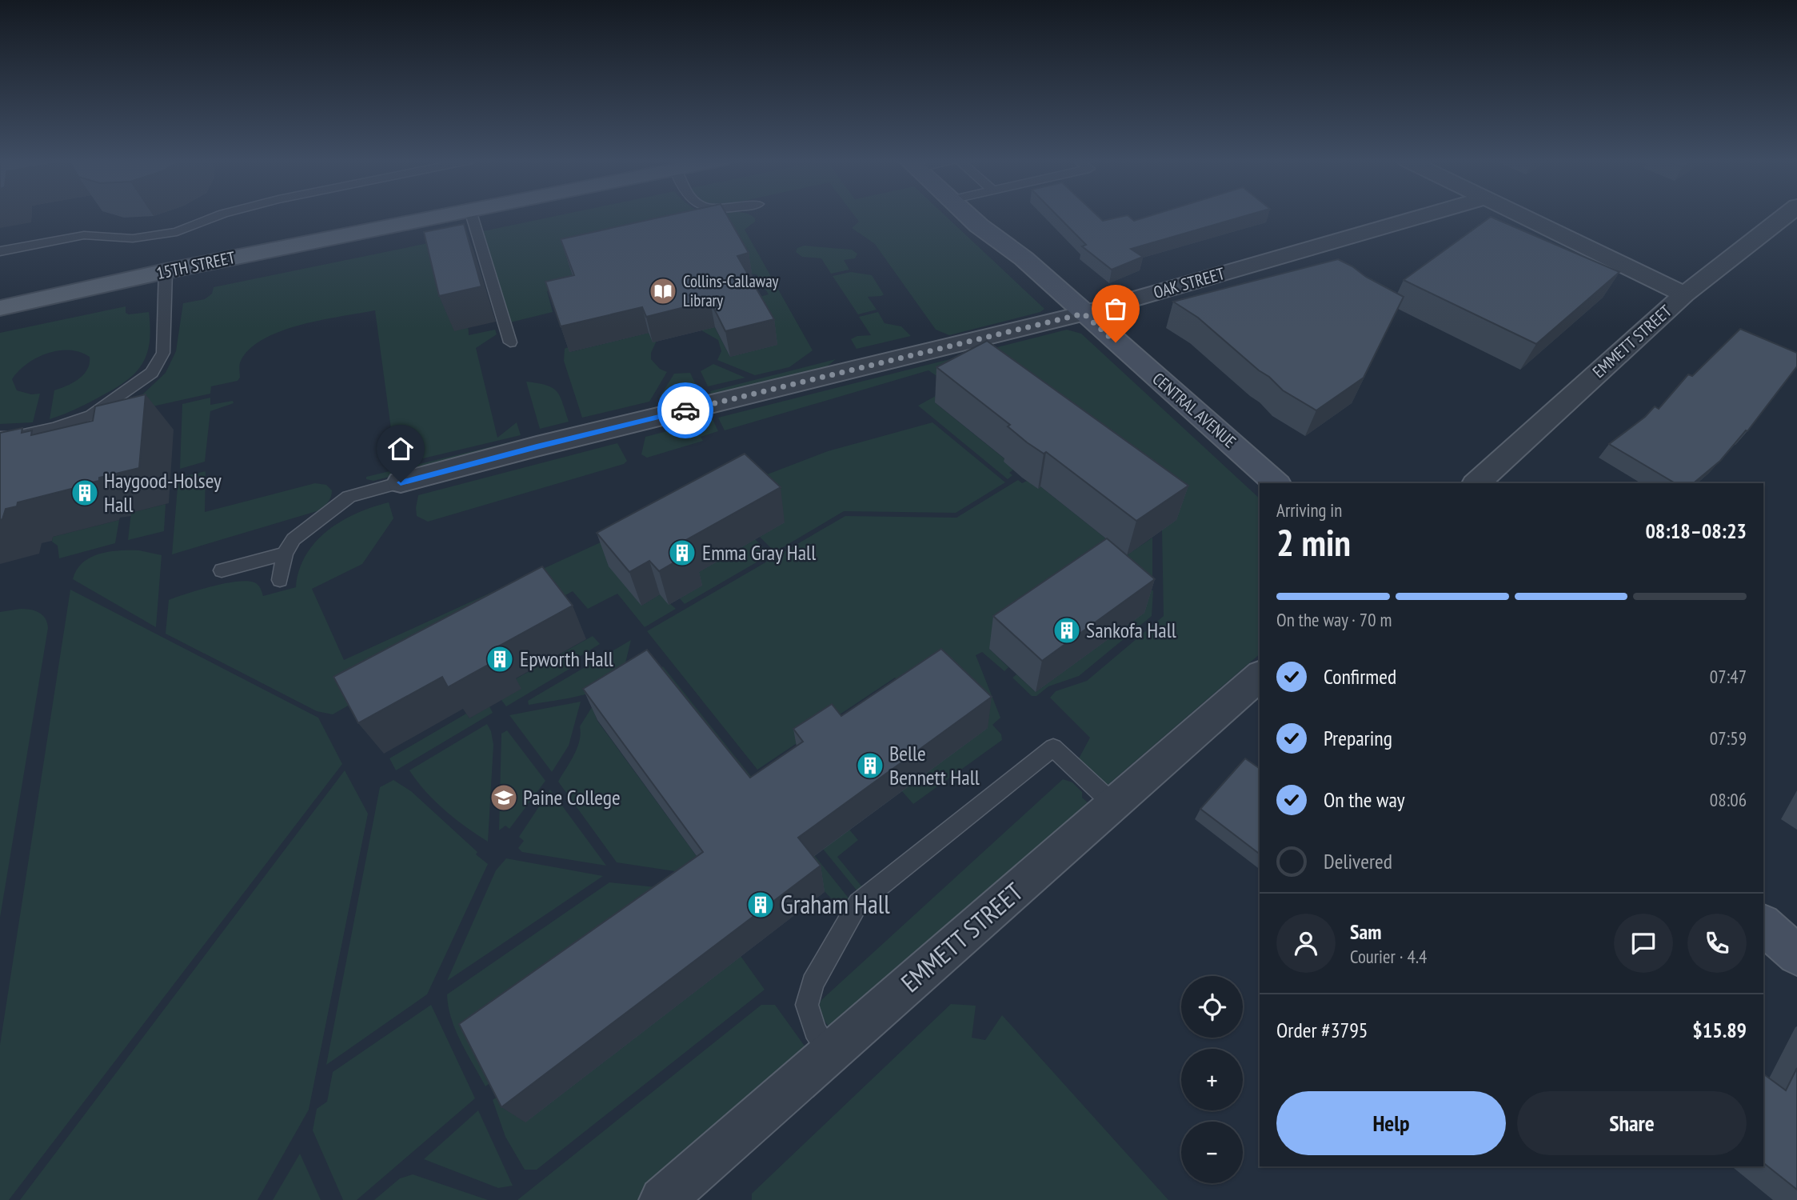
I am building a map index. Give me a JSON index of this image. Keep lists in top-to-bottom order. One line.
{"streets":{"main road":["15TH STREET","CENTRAL AVENUE"],"street":["OAK STREET","EMMETT STREET"]},"crossings":[["OAK STREET","CENTRAL AVENUE"]],"places":{"library":["Collins-Callaway Library"],"building":["Haygood-Holsey Hall","Emma Gray Hall","Sankofa Hall","Epworth Hall","Belle Bennett Hall","Graham Hall"],"school or university":["Paine College"]},"page":{"heading":["2 min","Arriving in","08:18–08:23"],"panel":["Sam","Courier · 4.4","Order #3795","$15.89"],"bar":"On the way · 70 m","list":[["Confirmed","07:47"],["Preparing","07:59"],["On the way","08:06"],"Delivered"],"map_buttons":["+","−"],"buttons":["Help","Share"]}}
